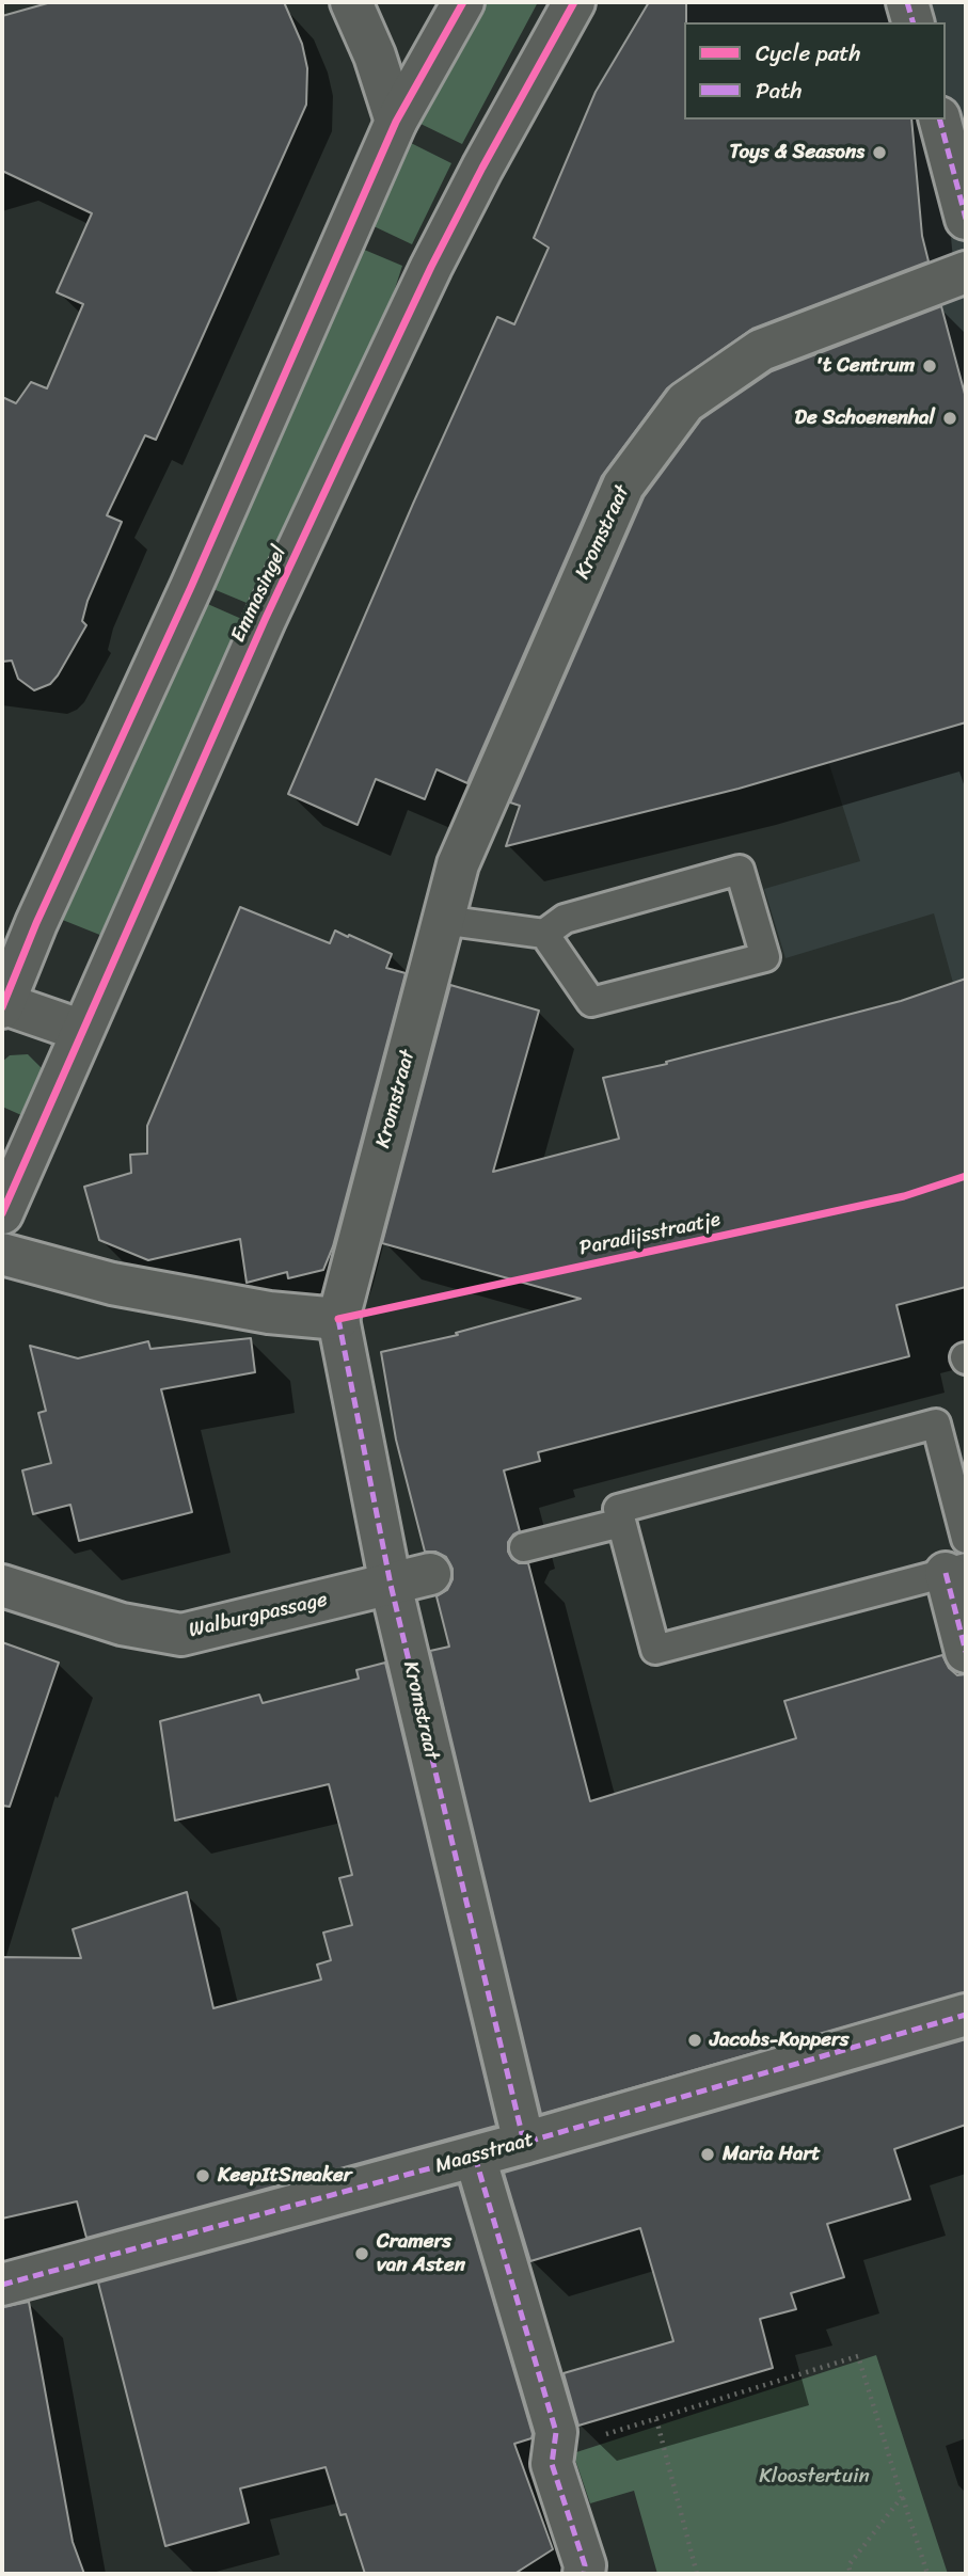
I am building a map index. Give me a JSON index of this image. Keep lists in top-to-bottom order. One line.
{"streets":{"street":["Kromstraat","Emmasingel","Walburgpassage","Maasstraat"],"cycle path":["Paradijsstraatje"]},"crossings":[["Kromstraat","Walburgpassage"],["Kromstraat","Maasstraat"]],"parks":["Kloostertuin"],"places":["Toys & Seasons","'t Centrum","De Schoenenhal","Jacobs-Koppers","Maria Hart","KeepItSneaker","Cramers van Asten"],"legend":["Cycle path","Path"]}
